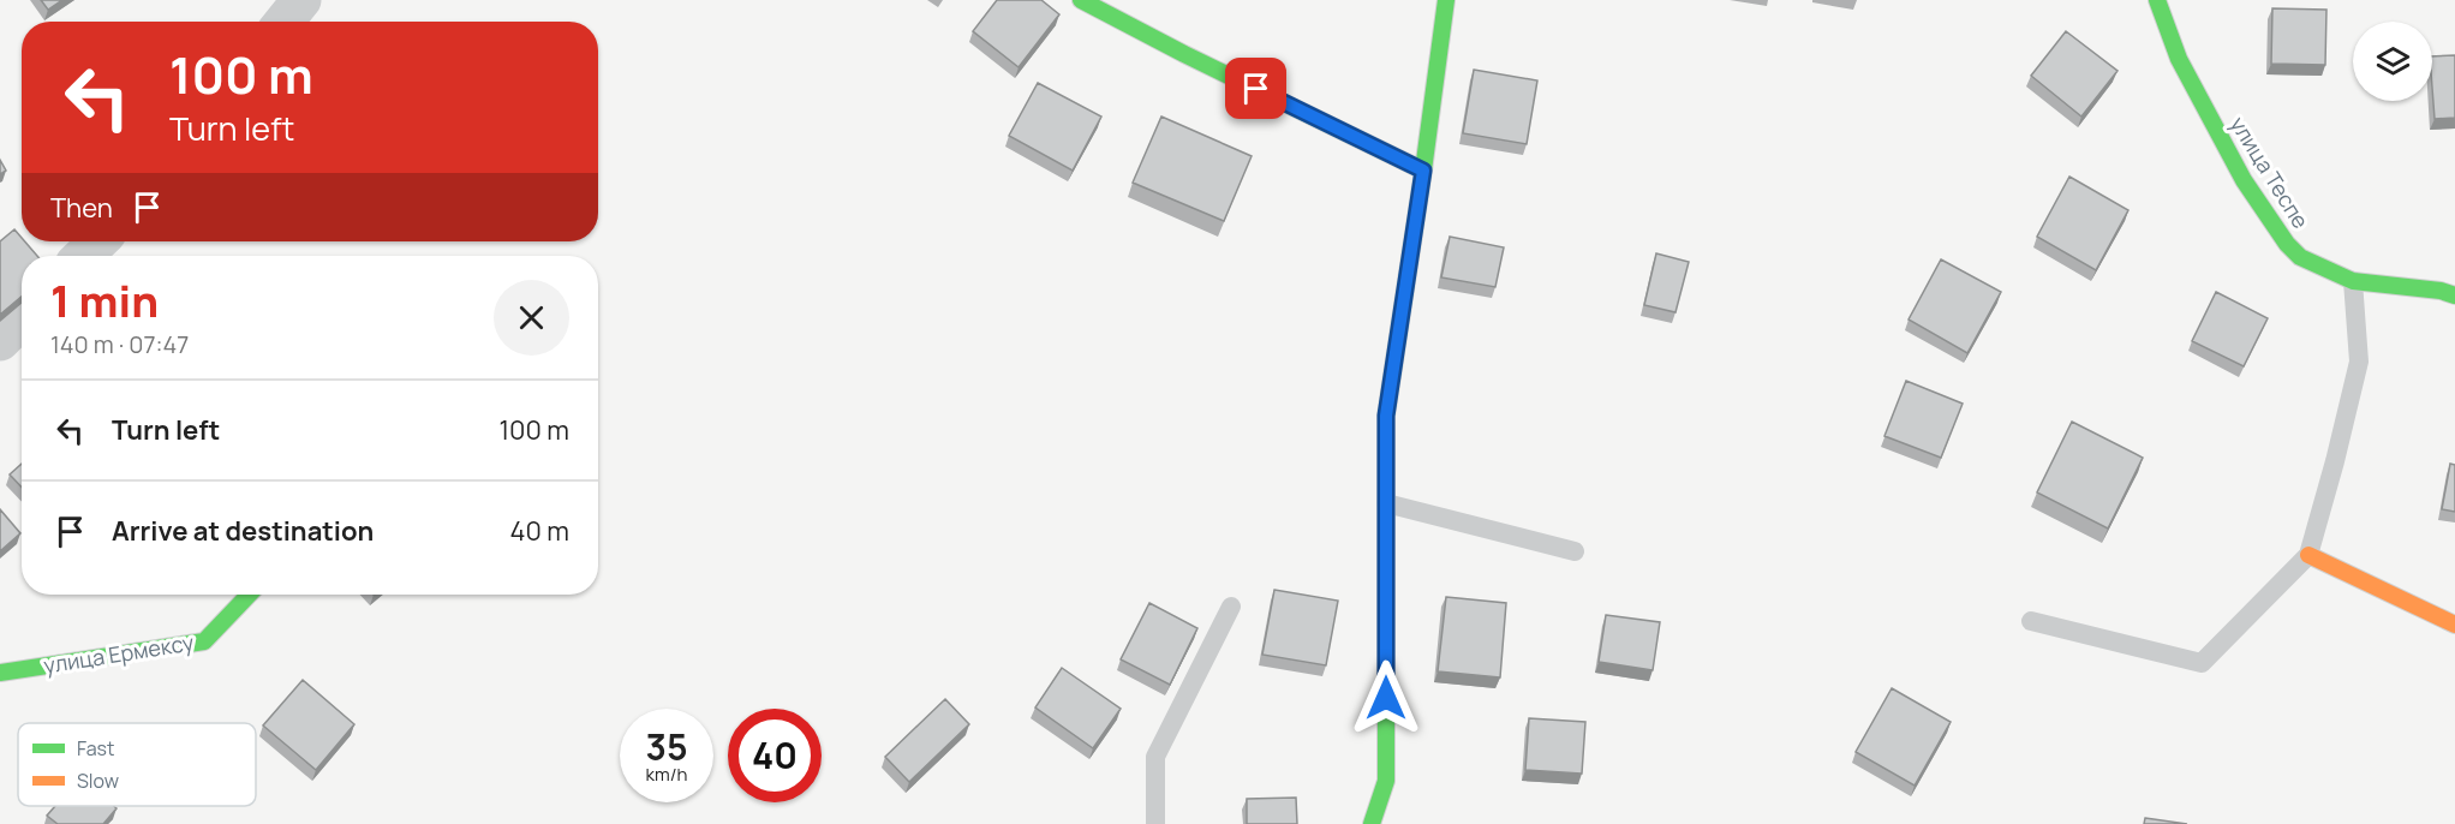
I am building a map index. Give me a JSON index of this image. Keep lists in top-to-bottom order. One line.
{"streets":{"street":["улица Теспе","улица Ермексу"]},"legend":["Fast","Slow"],"page":{"turn":["100 m","Turn left"],"then":"Then","heading":["1 min","140 m · 07:47"],"list":[{"name":"Turn left","value":"100 m"},{"name":"Arrive at destination","value":"40 m"}],"speed":"35 km/h","limit":"40"}}
